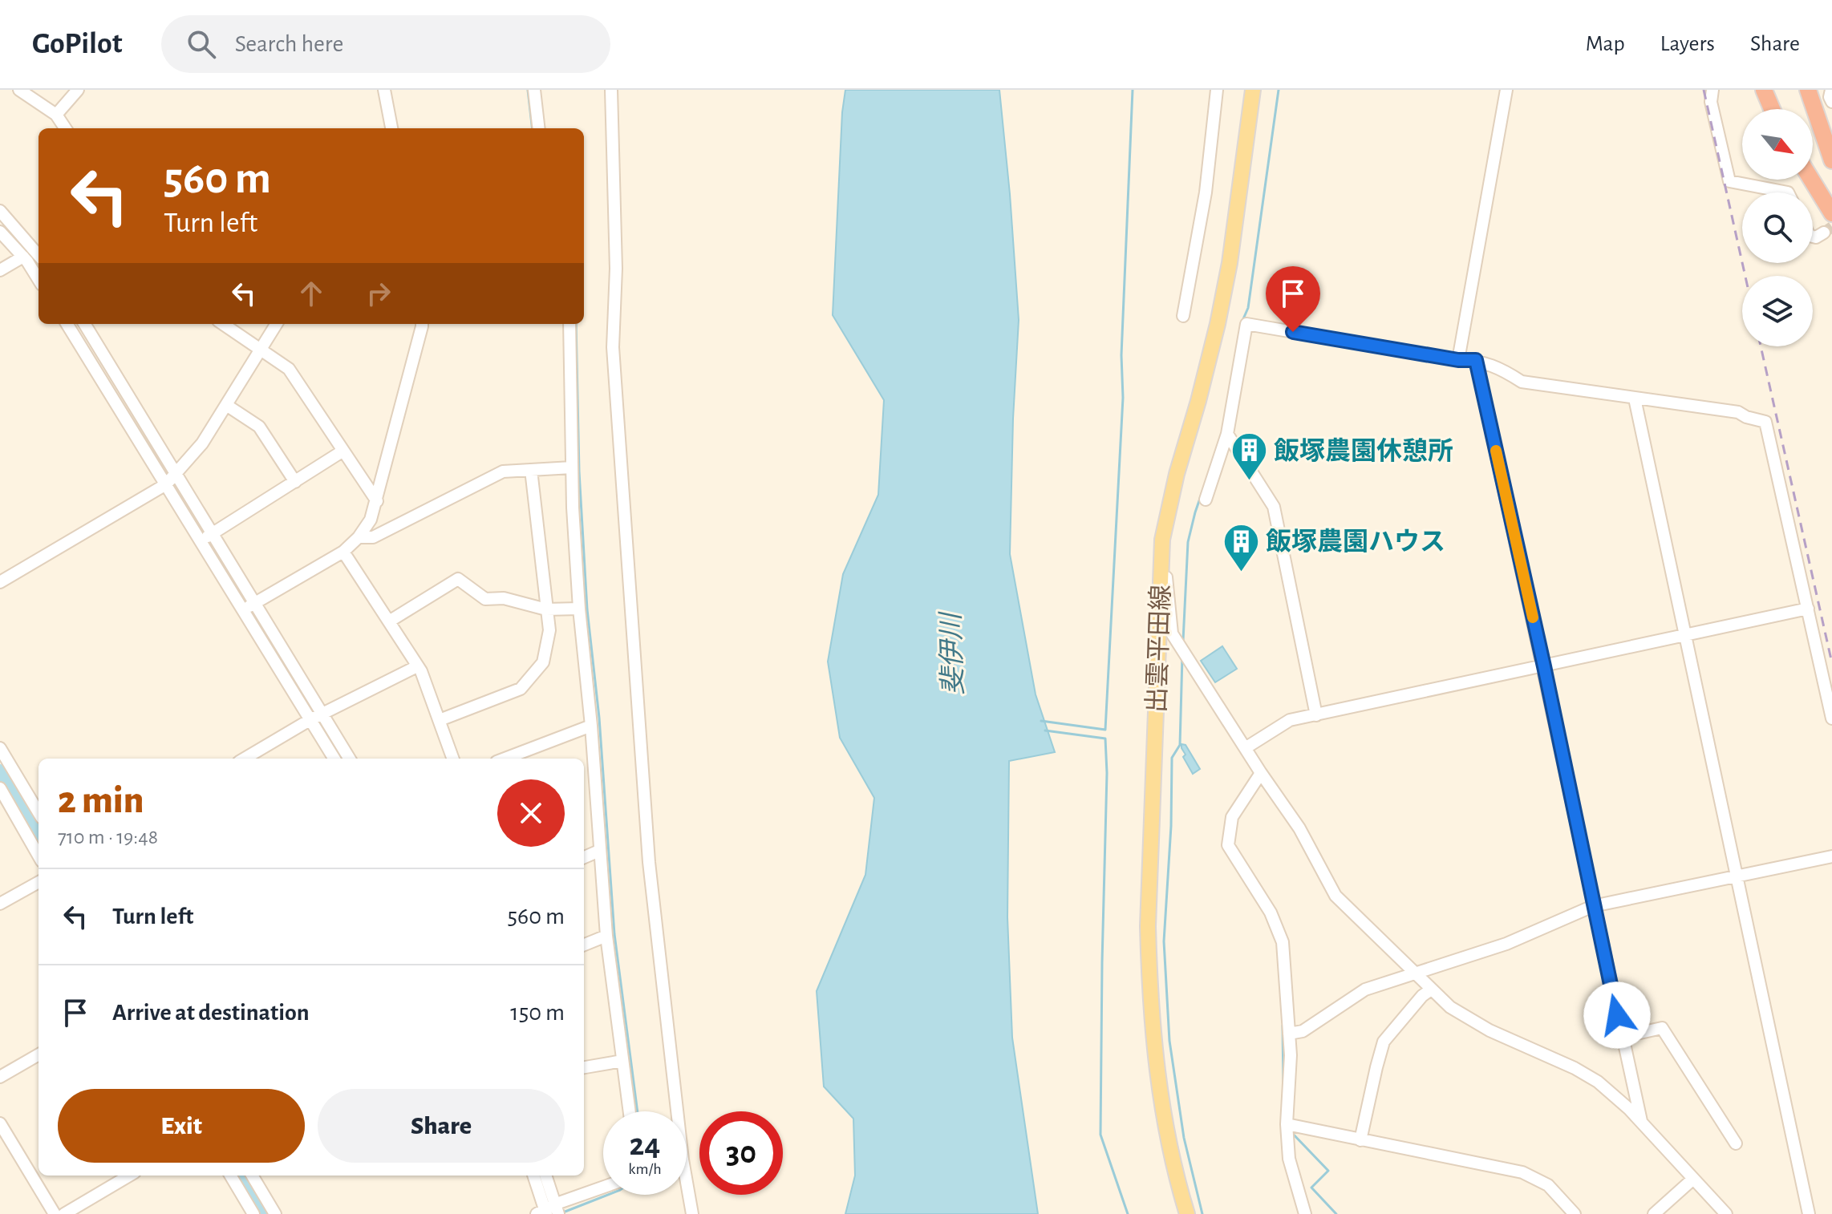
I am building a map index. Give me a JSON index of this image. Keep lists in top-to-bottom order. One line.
{"streets":{"main road":["出雲平田線"]},"water":["斐伊川"],"places":{"building":["飯塚農園休憩所","飯塚農園ハウス"]},"north":"bottom right","page":{"header":"GoPilot","search":"Search here","nav":["Map","Layers","Share"],"turn":["560 m","Turn left"],"heading":["2 min","710 m · 19:48"],"list":[{"name":"Turn left","value":"560 m"},{"name":"Arrive at destination","value":"150 m"}],"buttons":["Exit","Share"],"speed":"24 km/h","limit":"30"}}
